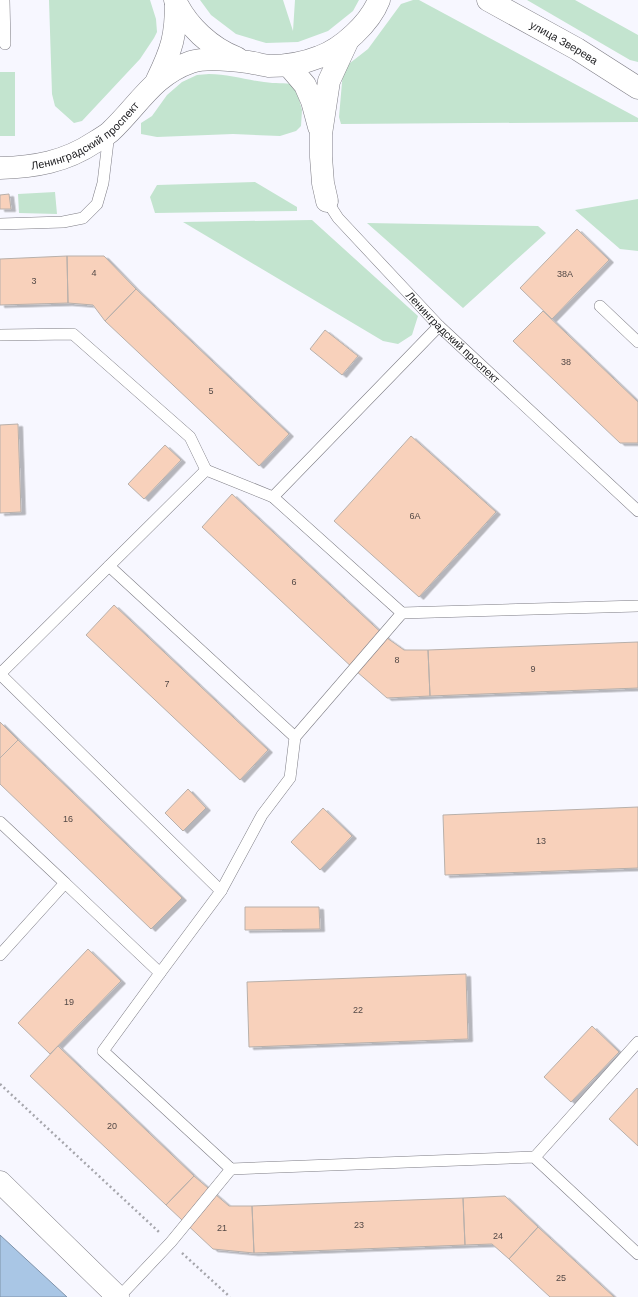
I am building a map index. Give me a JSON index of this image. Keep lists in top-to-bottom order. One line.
{"streets":{"street":["улица Зверева","Ленинградский проспект"]},"house_numbers":["4","38А","3","38","5","6А","6","8","9","7","16","13","19","22","20","23","21","24","25"]}
